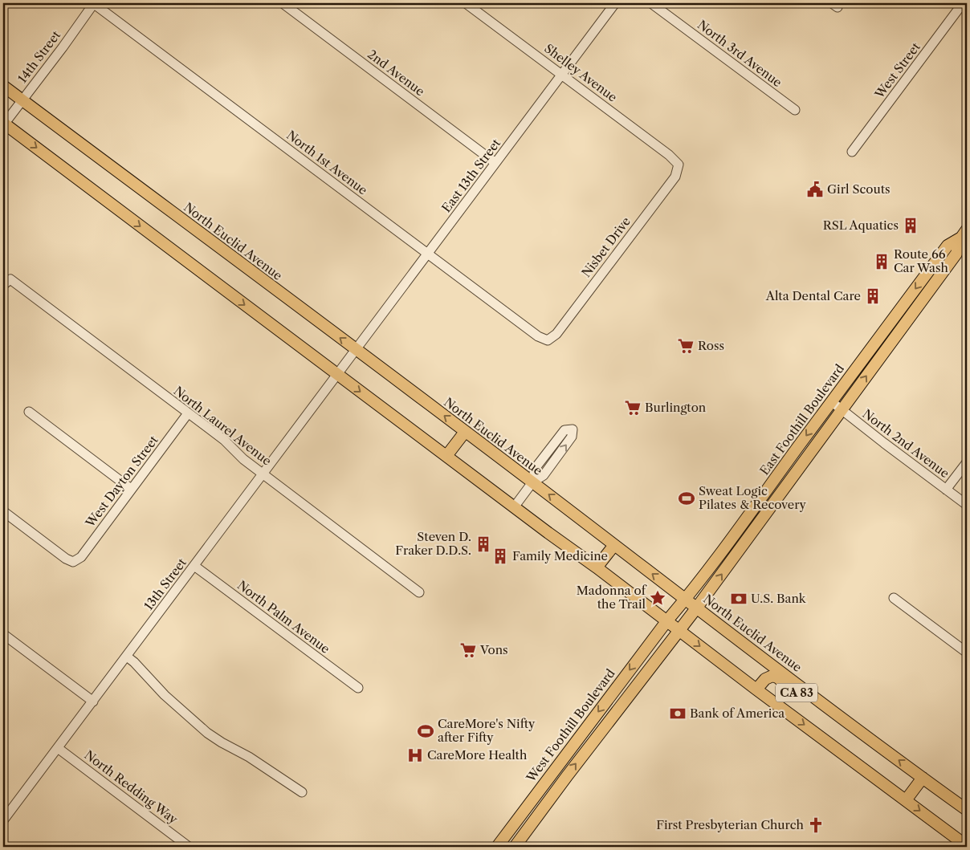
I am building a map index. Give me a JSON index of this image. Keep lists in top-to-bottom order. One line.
{"streets":{"main road":["North Euclid Avenue","East Foothill Boulevard","CA 83","West Foothill Boulevard"],"street":["North 3rd Avenue","14th Street","West Street","2nd Avenue","Shelley Avenue","North 1st Avenue","East 13th Street","Nisbet Drive","North Laurel Avenue","North 2nd Avenue","West Dayton Street","13th Street","North Palm Avenue","North Redding Way"]},"crossings":[["14th Street","North 1st Avenue"],["14th Street","North Euclid Avenue"],["2nd Avenue","East 13th Street"],["Shelley Avenue","East 13th Street"],["Shelley Avenue","Nisbet Drive"],["North 1st Avenue","East 13th Street"],["North 1st Avenue","Nisbet Drive"],["East 13th Street","North Euclid Avenue"],["East 13th Street","13th Street"],["North Euclid Avenue","East Foothill Boulevard"],["North Euclid Avenue","CA 83"],["East Foothill Boulevard","North 2nd Avenue"],["East Foothill Boulevard","West Foothill Boulevard"],["North Laurel Avenue","West Dayton Street"],["North Laurel Avenue","13th Street"],["13th Street","North Palm Avenue"],["13th Street","North Redding Way"]],"places":{"public building":["Girl Scouts"],"building":["RSL Aquatics","Route 66 Car Wash","Alta Dental Care","Steven D. Fraker D.D.S.","Family Medicine"],"supermarket":["Ross","Burlington","Vons"],"sports":["Sweat Logic Pilates & Recovery","CareMore's Nifty after Fifty"],"place":["Madonna of the Trail"],"bank":["U.S. Bank","Bank of America"],"hospital":["CareMore Health"],"church":["First Presbyterian Church"]}}
